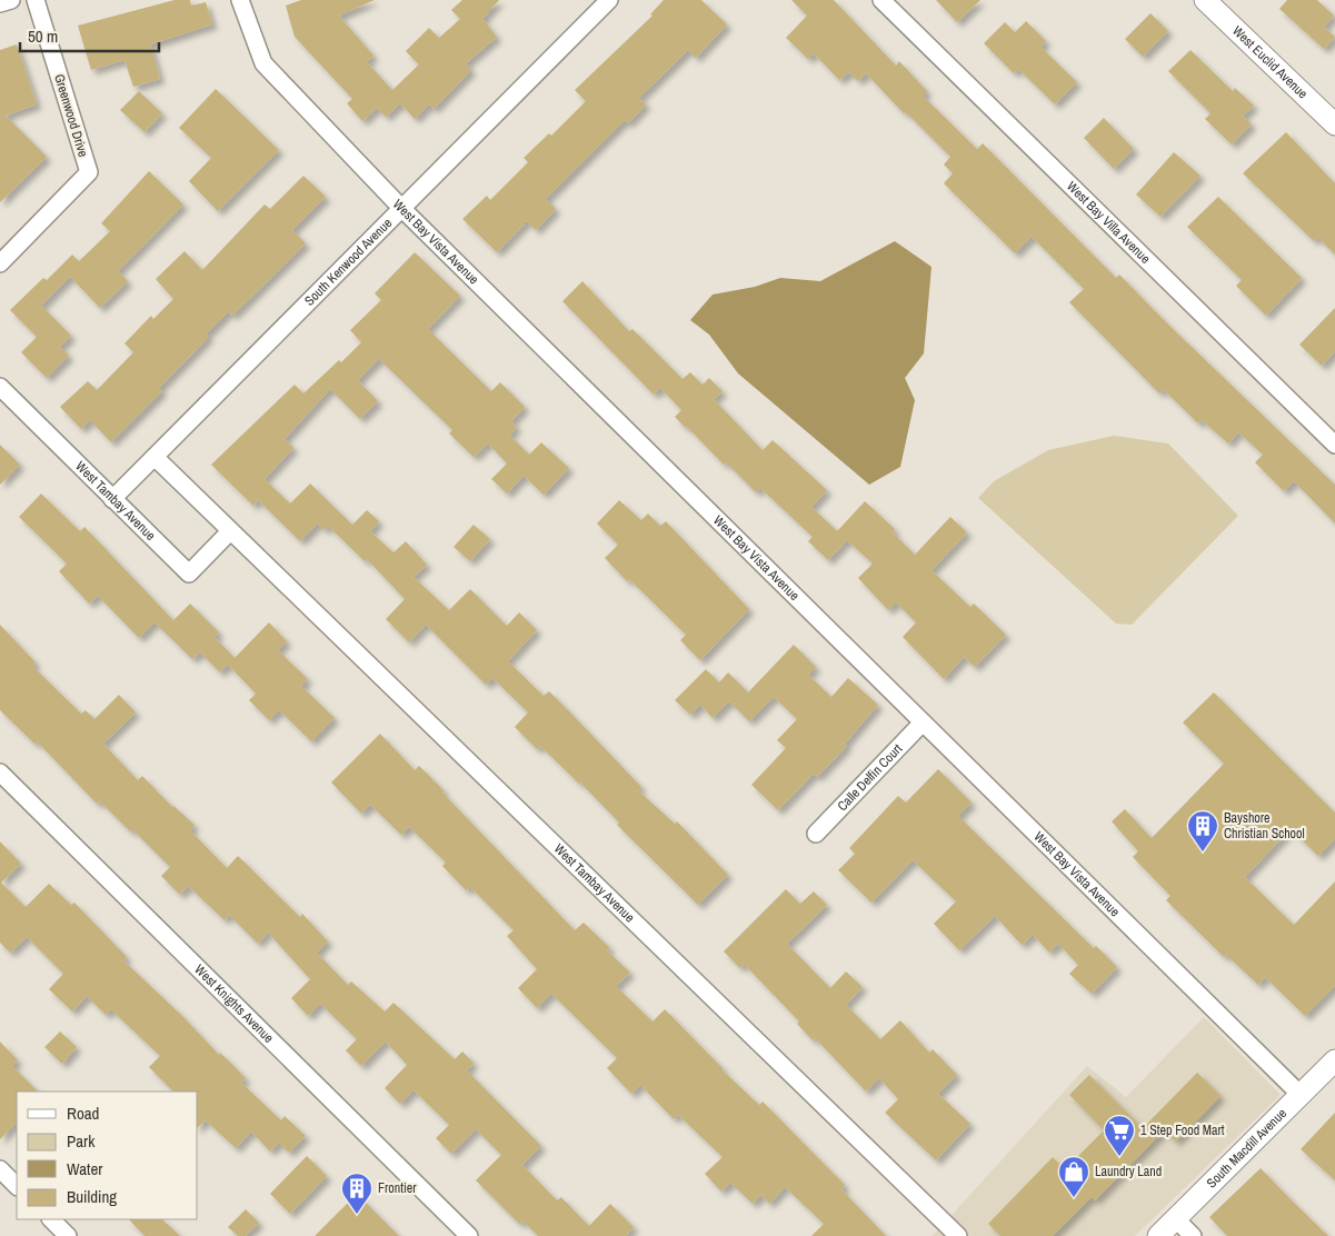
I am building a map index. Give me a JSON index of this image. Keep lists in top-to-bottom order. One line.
{"streets":{"street":["West Euclid Avenue","Greenwood Drive","West Bay Villa Avenue","West Bay Vista Avenue","South Kenwood Avenue","West Tambay Avenue","Calle Delfin Court","West Knights Avenue","South Macdill Avenue"]},"crossings":[["West Bay Vista Avenue","South Kenwood Avenue"],["West Bay Vista Avenue","Calle Delfin Court"],["West Bay Vista Avenue","South Macdill Avenue"],["South Kenwood Avenue","West Tambay Avenue"]],"places":{"building":["Bayshore Christian School","Frontier"],"supermarket":["1 Step Food Mart"],"shop":["Laundry Land"]},"legend":["Road","Park","Water","Building"],"scale_bar":"50 m"}
